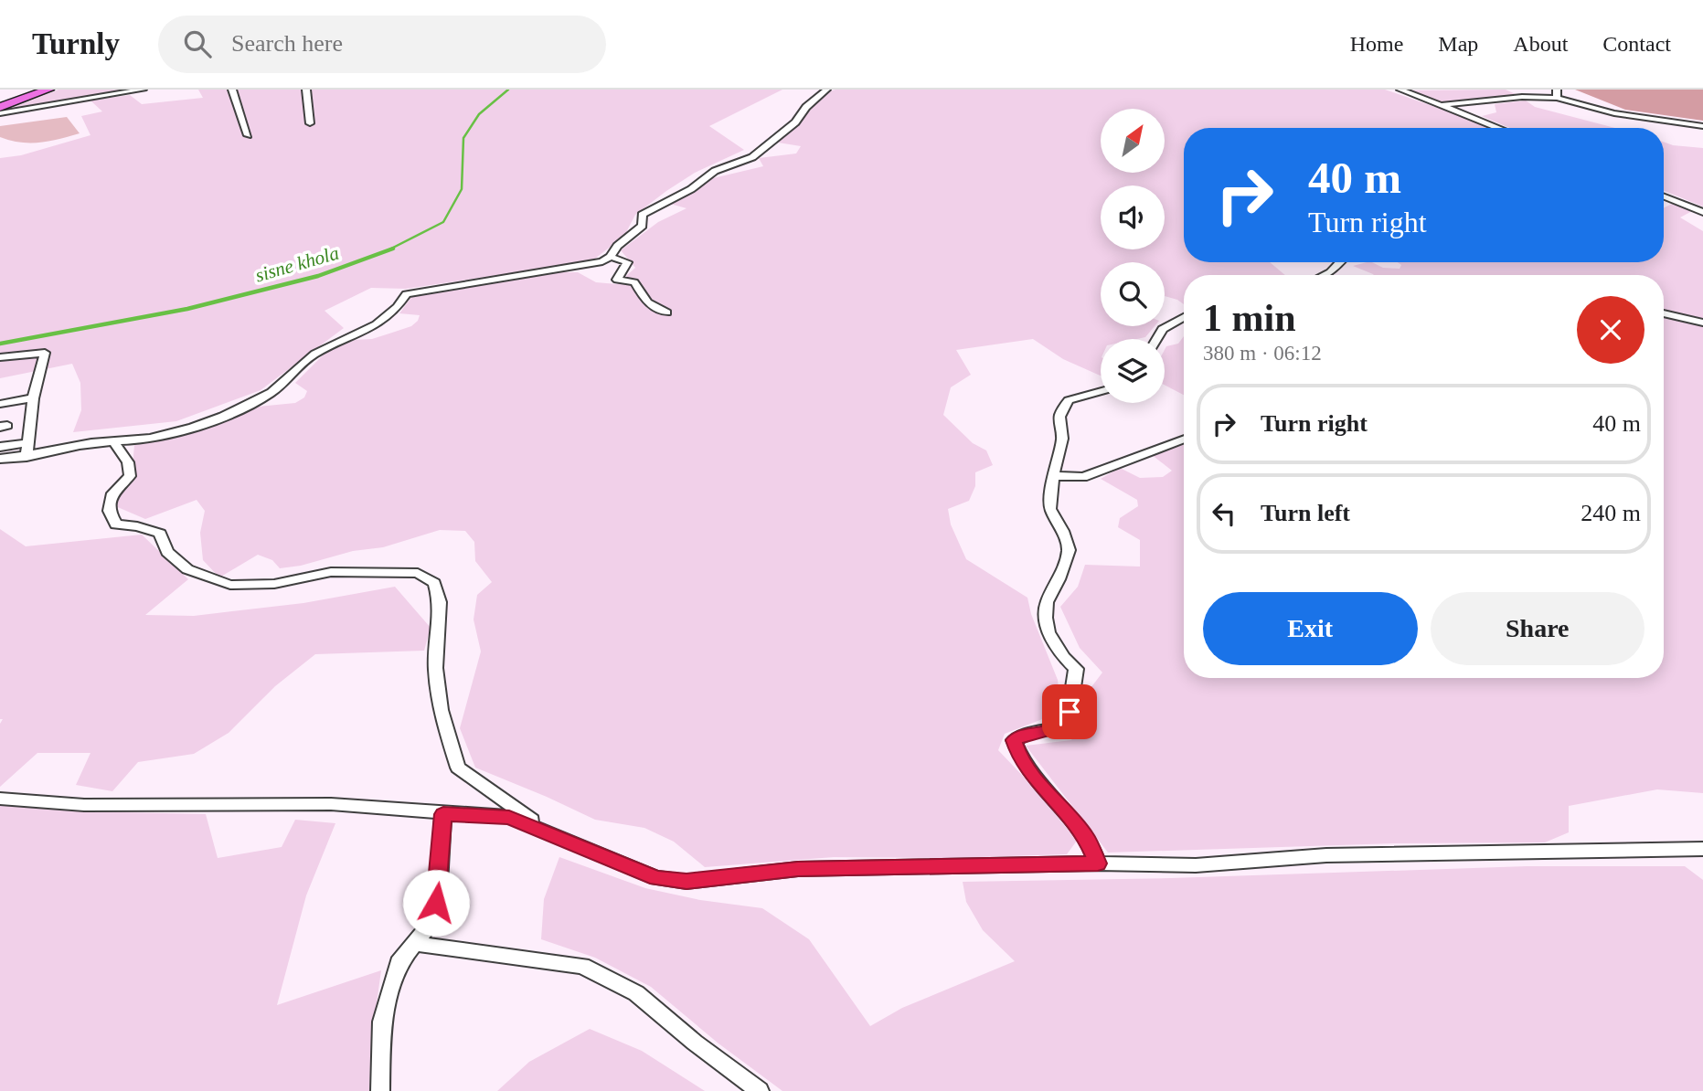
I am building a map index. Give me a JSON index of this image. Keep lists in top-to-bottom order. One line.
{"water":["sisne khola"],"north":"top right","page":{"header":"Turnly","search":"Search here","nav":["Home","Map","About","Contact"],"turn":["40 m","Turn right"],"heading":["1 min","380 m · 06:12"],"list":[{"name":"Turn right","value":"40 m"},{"name":"Turn left","value":"240 m"}],"buttons":["Exit","Share"]}}
